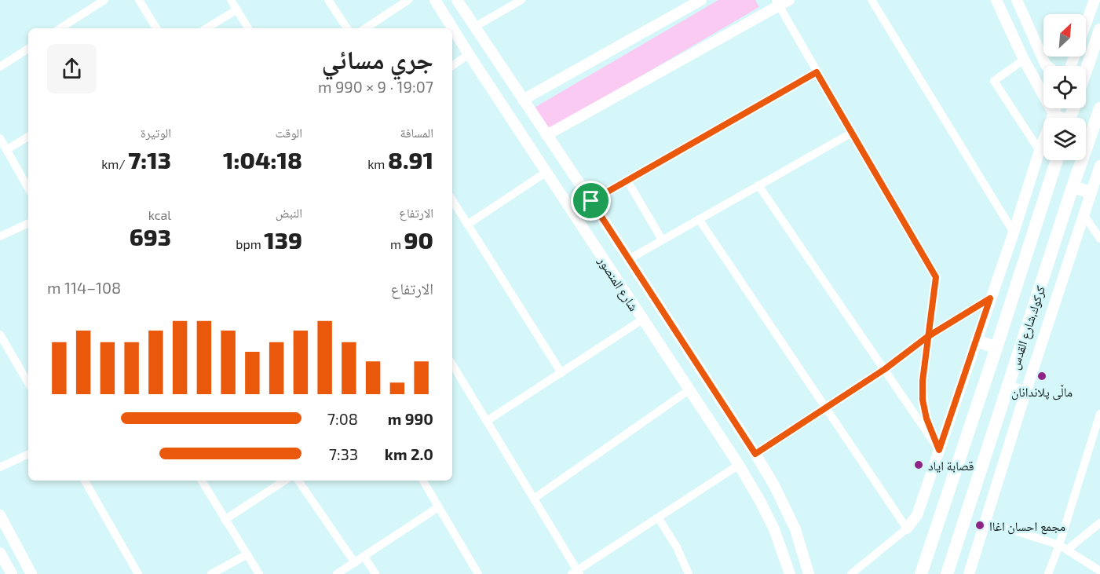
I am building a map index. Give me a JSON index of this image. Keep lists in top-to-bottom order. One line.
{"streets":{"main road":["كركوك,شارع القدس"],"street":["شارع المنصور"]},"places":["ماڵی پلاندانان","قصابة اياد","مجمع احسان اغاا"],"north":"top right","page":{"heading":["جري مسائي","19:07 · 9 × 990 m"],"stats":[["المسافة","8.91 km"],["الوقت","1:04:18"],["الوتيرة","7:13 /km"],["الارتفاع","90 m"],["النبض","139 bpm"],["kcal","693"]],"chart":["الارتفاع","108–114 m"],"list":[{"name":"990 m","note":"7:08"},{"name":"2.0 km","note":"7:33"}]}}
